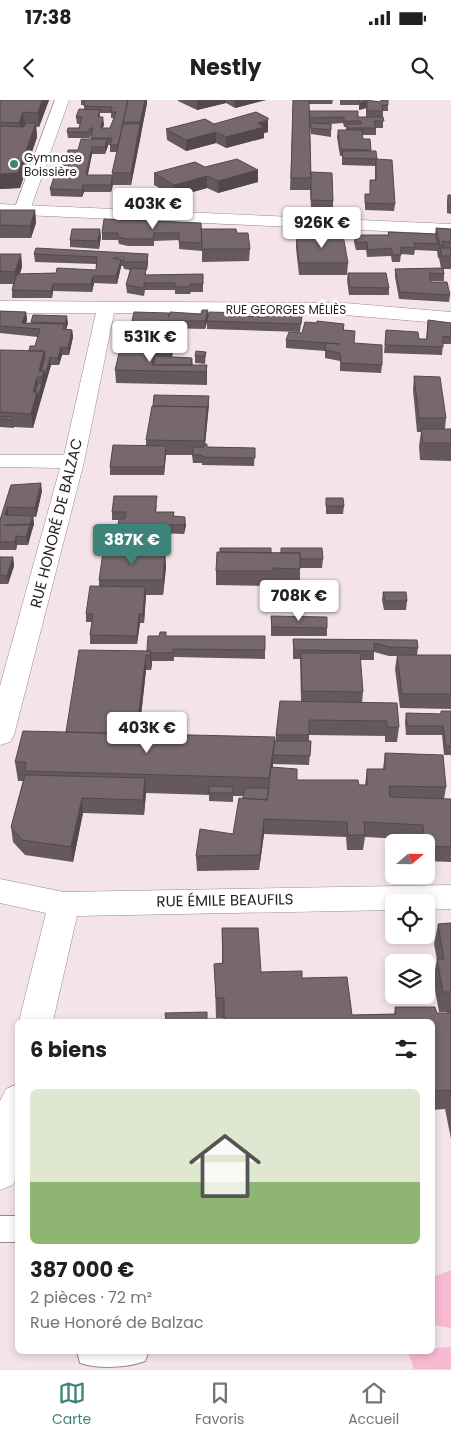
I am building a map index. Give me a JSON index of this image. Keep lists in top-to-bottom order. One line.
{"streets":{"street":["RUE GEORGES MÉLIÈS","RUE HONORÉ DE BALZAC","RUE ÉMILE BEAUFILS"]},"crossings":[["RUE GEORGES MÉLIÈS","RUE HONORÉ DE BALZAC"]],"places":["Gymnase Boissière"],"north":"right","page":{"status":"17:38","header":"Nestly","price":["403K €","926K €","531K €","387K €","708K €","403K €"],"heading":"6 biens","list":[{"name":"387 000 €","note":"2 pièces · 72 m² · Rue Honoré de Balzac"}],"tabs":["Carte","Favoris","Accueil"]}}
